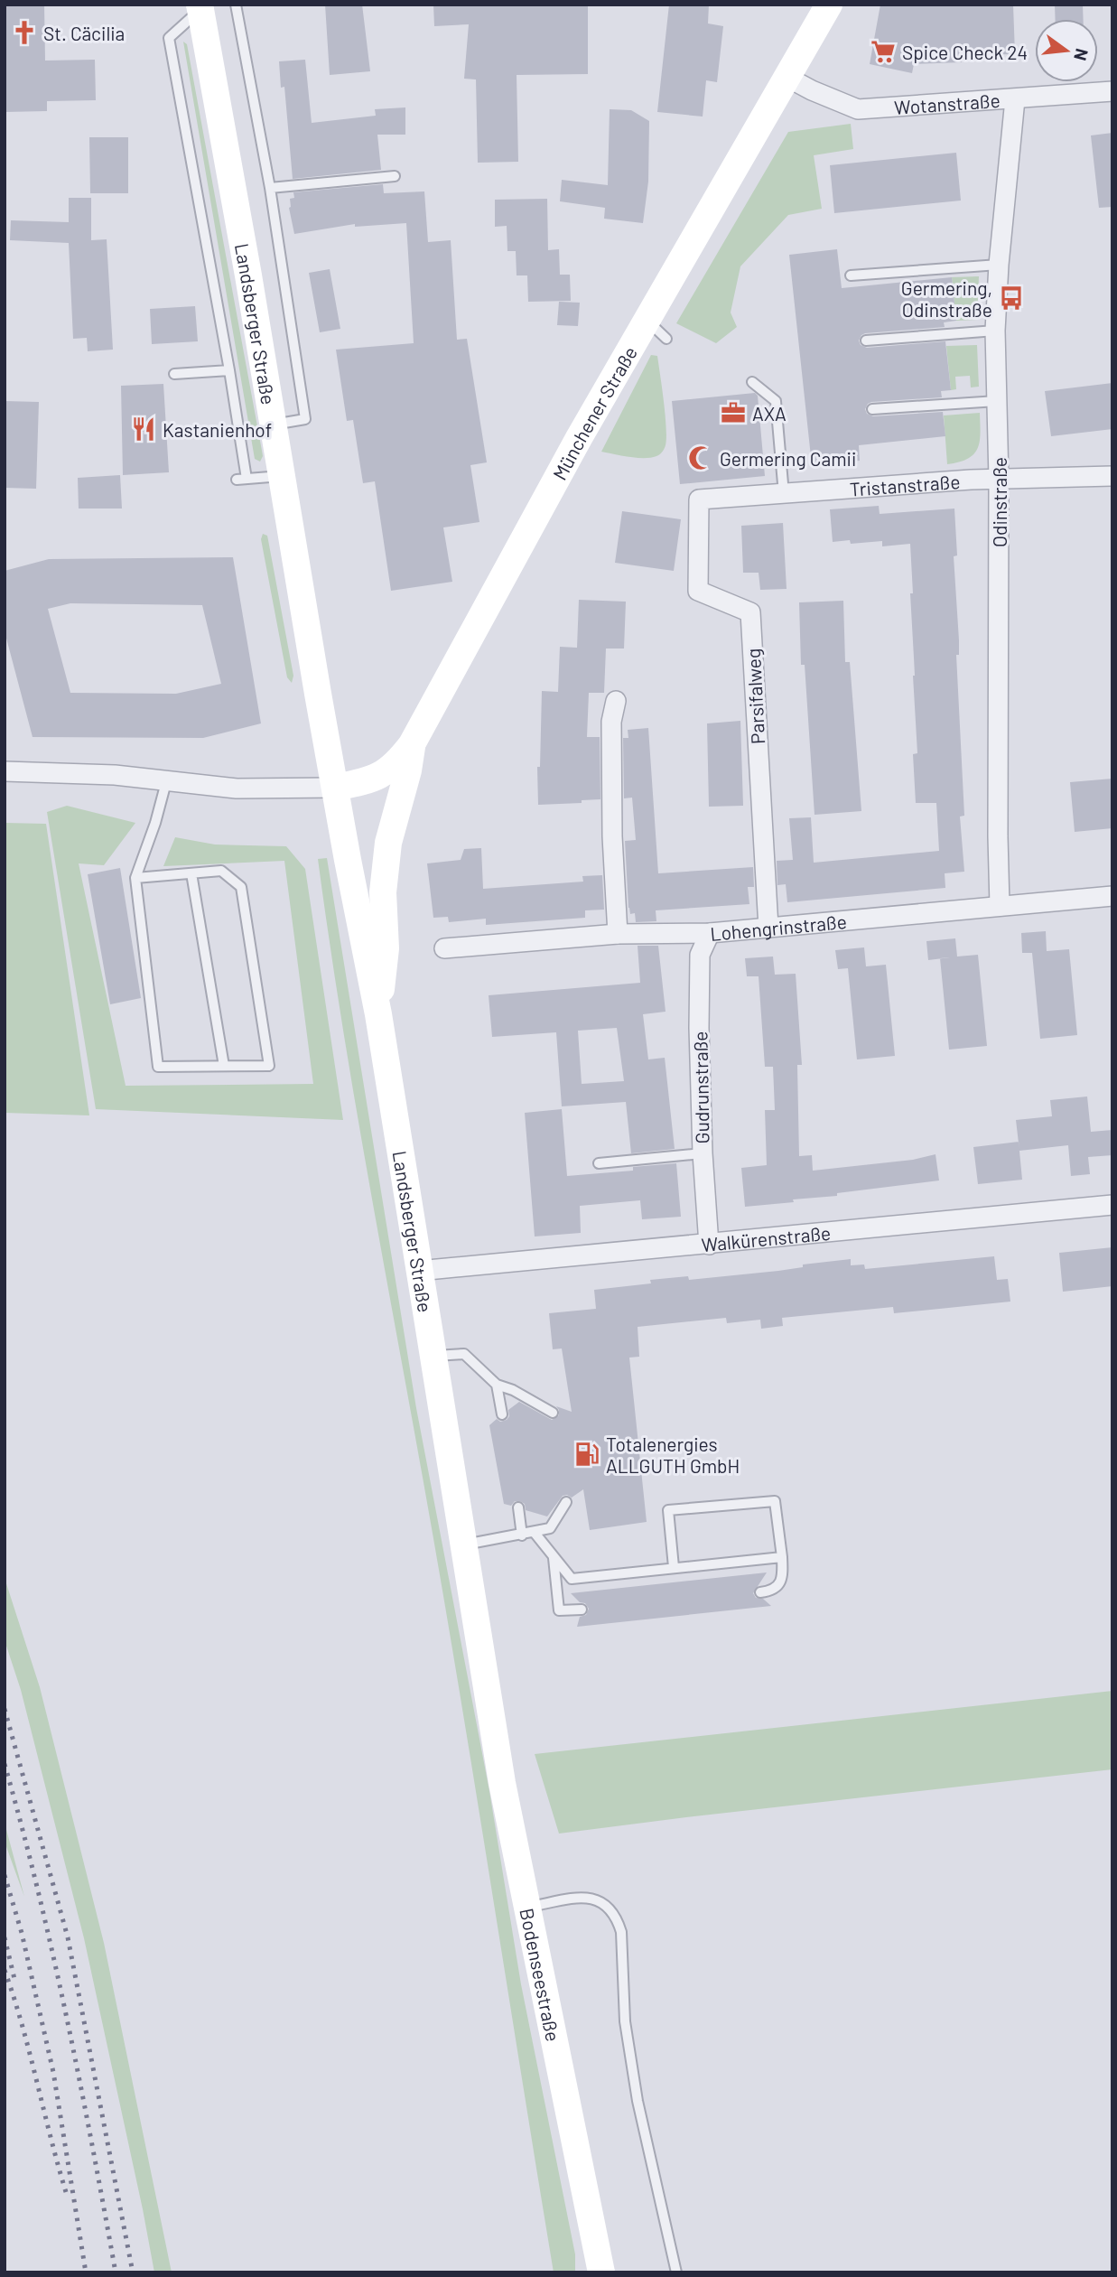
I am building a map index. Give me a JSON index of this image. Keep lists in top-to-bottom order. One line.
{"streets":{"main road":["Landsberger Straße","Münchener Straße","Bodenseestraße"],"street":["Wotanstraße","Tristanstraße","Odinstraße","Parsifalweg","Lohengrinstraße","Gudrunstraße","Walkürenstraße"]},"crossings":[["Wotanstraße","Münchener Straße"],["Wotanstraße","Odinstraße"],["Landsberger Straße","Münchener Straße"],["Landsberger Straße","Walkürenstraße"],["Landsberger Straße","Bodenseestraße"],["Tristanstraße","Odinstraße"],["Tristanstraße","Parsifalweg"],["Odinstraße","Lohengrinstraße"],["Parsifalweg","Lohengrinstraße"],["Lohengrinstraße","Gudrunstraße"],["Gudrunstraße","Walkürenstraße"]],"places":{"church":["St. Cäcilia"],"supermarket":["Spice Check 24"],"bus stop":["Germering, Odinstraße"],"office":["AXA"],"restaurant":["Kastanienhof"],"mosque":["Germering Camii"],"fuel station":["Totalenergies ALLGUTH GmbH"]},"north":"right"}
